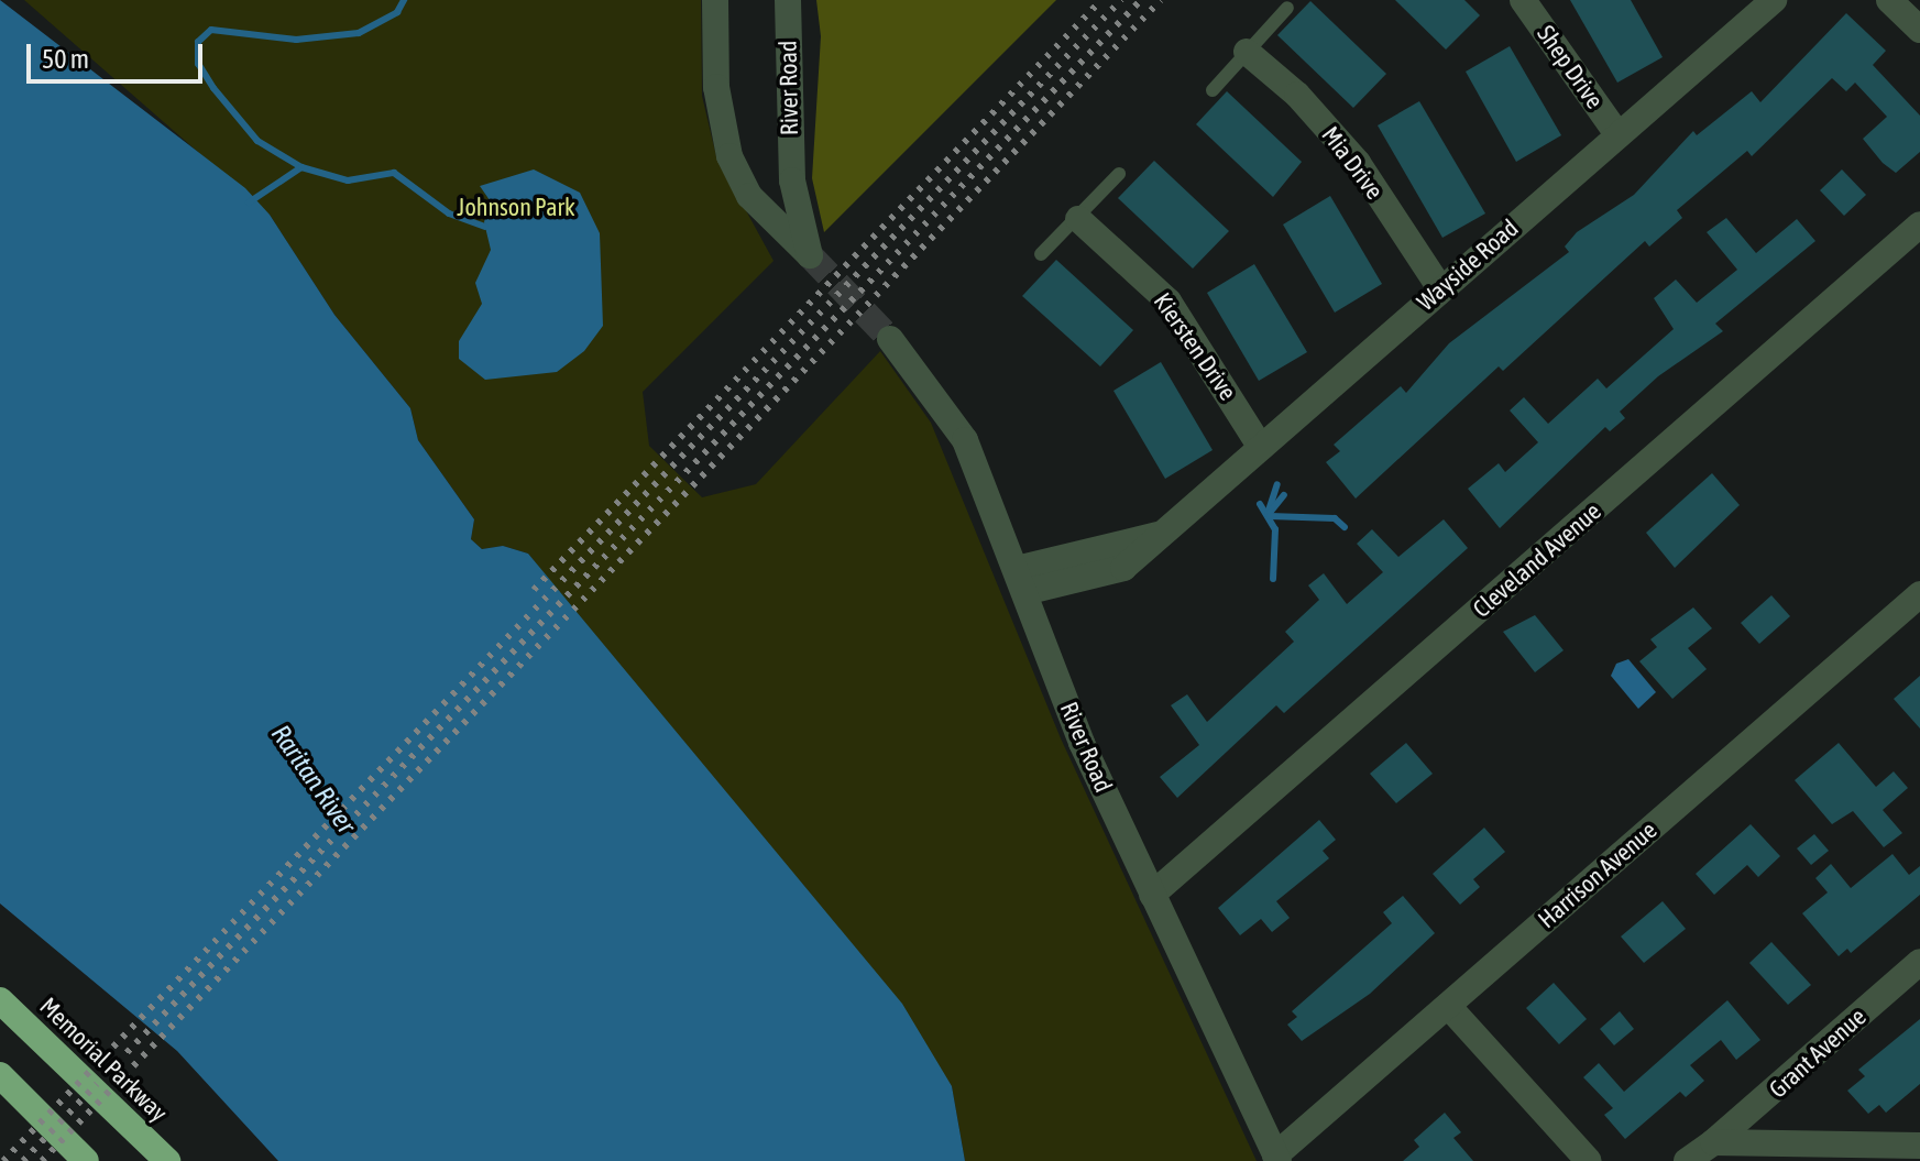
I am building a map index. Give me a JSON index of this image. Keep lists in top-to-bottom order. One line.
{"streets":{"highway":["Memorial Parkway"],"street":["Shep Drive","River Road","Mia Drive","Wayside Road","Kiersten Drive","Cleveland Avenue","Harrison Avenue","Grant Avenue"]},"crossings":[["Shep Drive","Wayside Road"],["River Road","Wayside Road"],["River Road","Cleveland Avenue"],["River Road","Harrison Avenue"],["Mia Drive","Wayside Road"],["Wayside Road","Kiersten Drive"]],"water":["Raritan River"],"parks":["Johnson Park"],"scale_bar":"50 m"}
